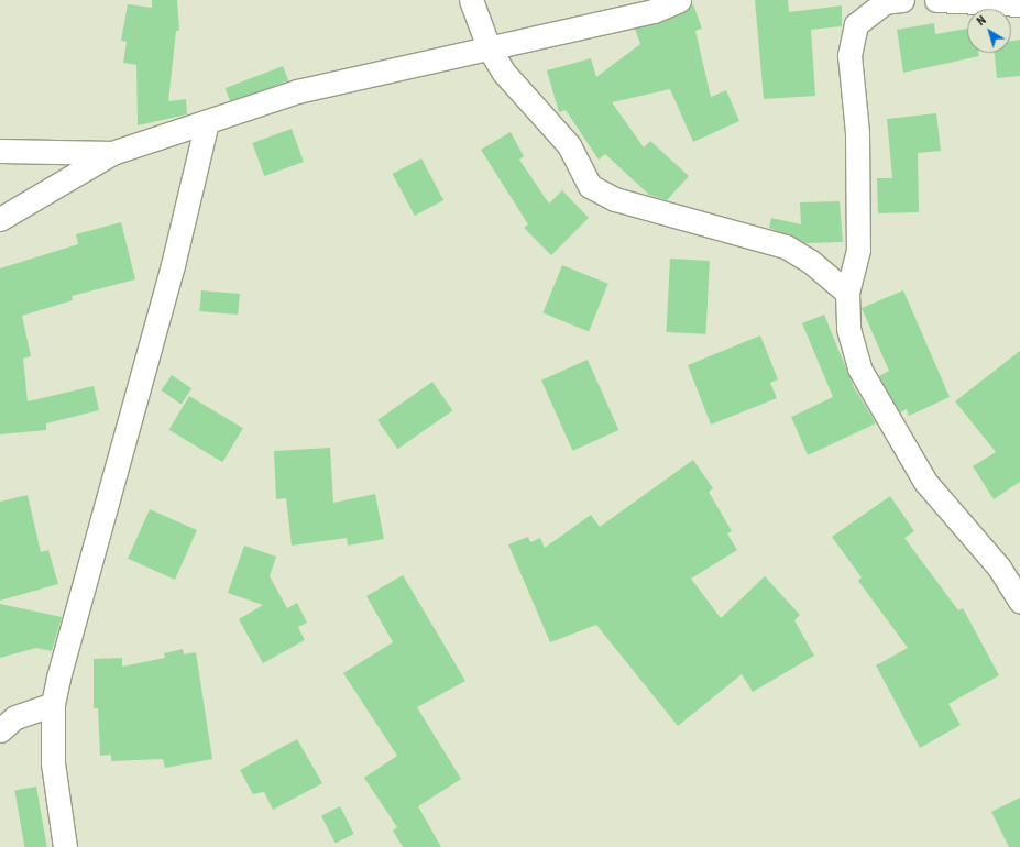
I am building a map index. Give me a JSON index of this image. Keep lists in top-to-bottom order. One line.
{"north":"top left"}
